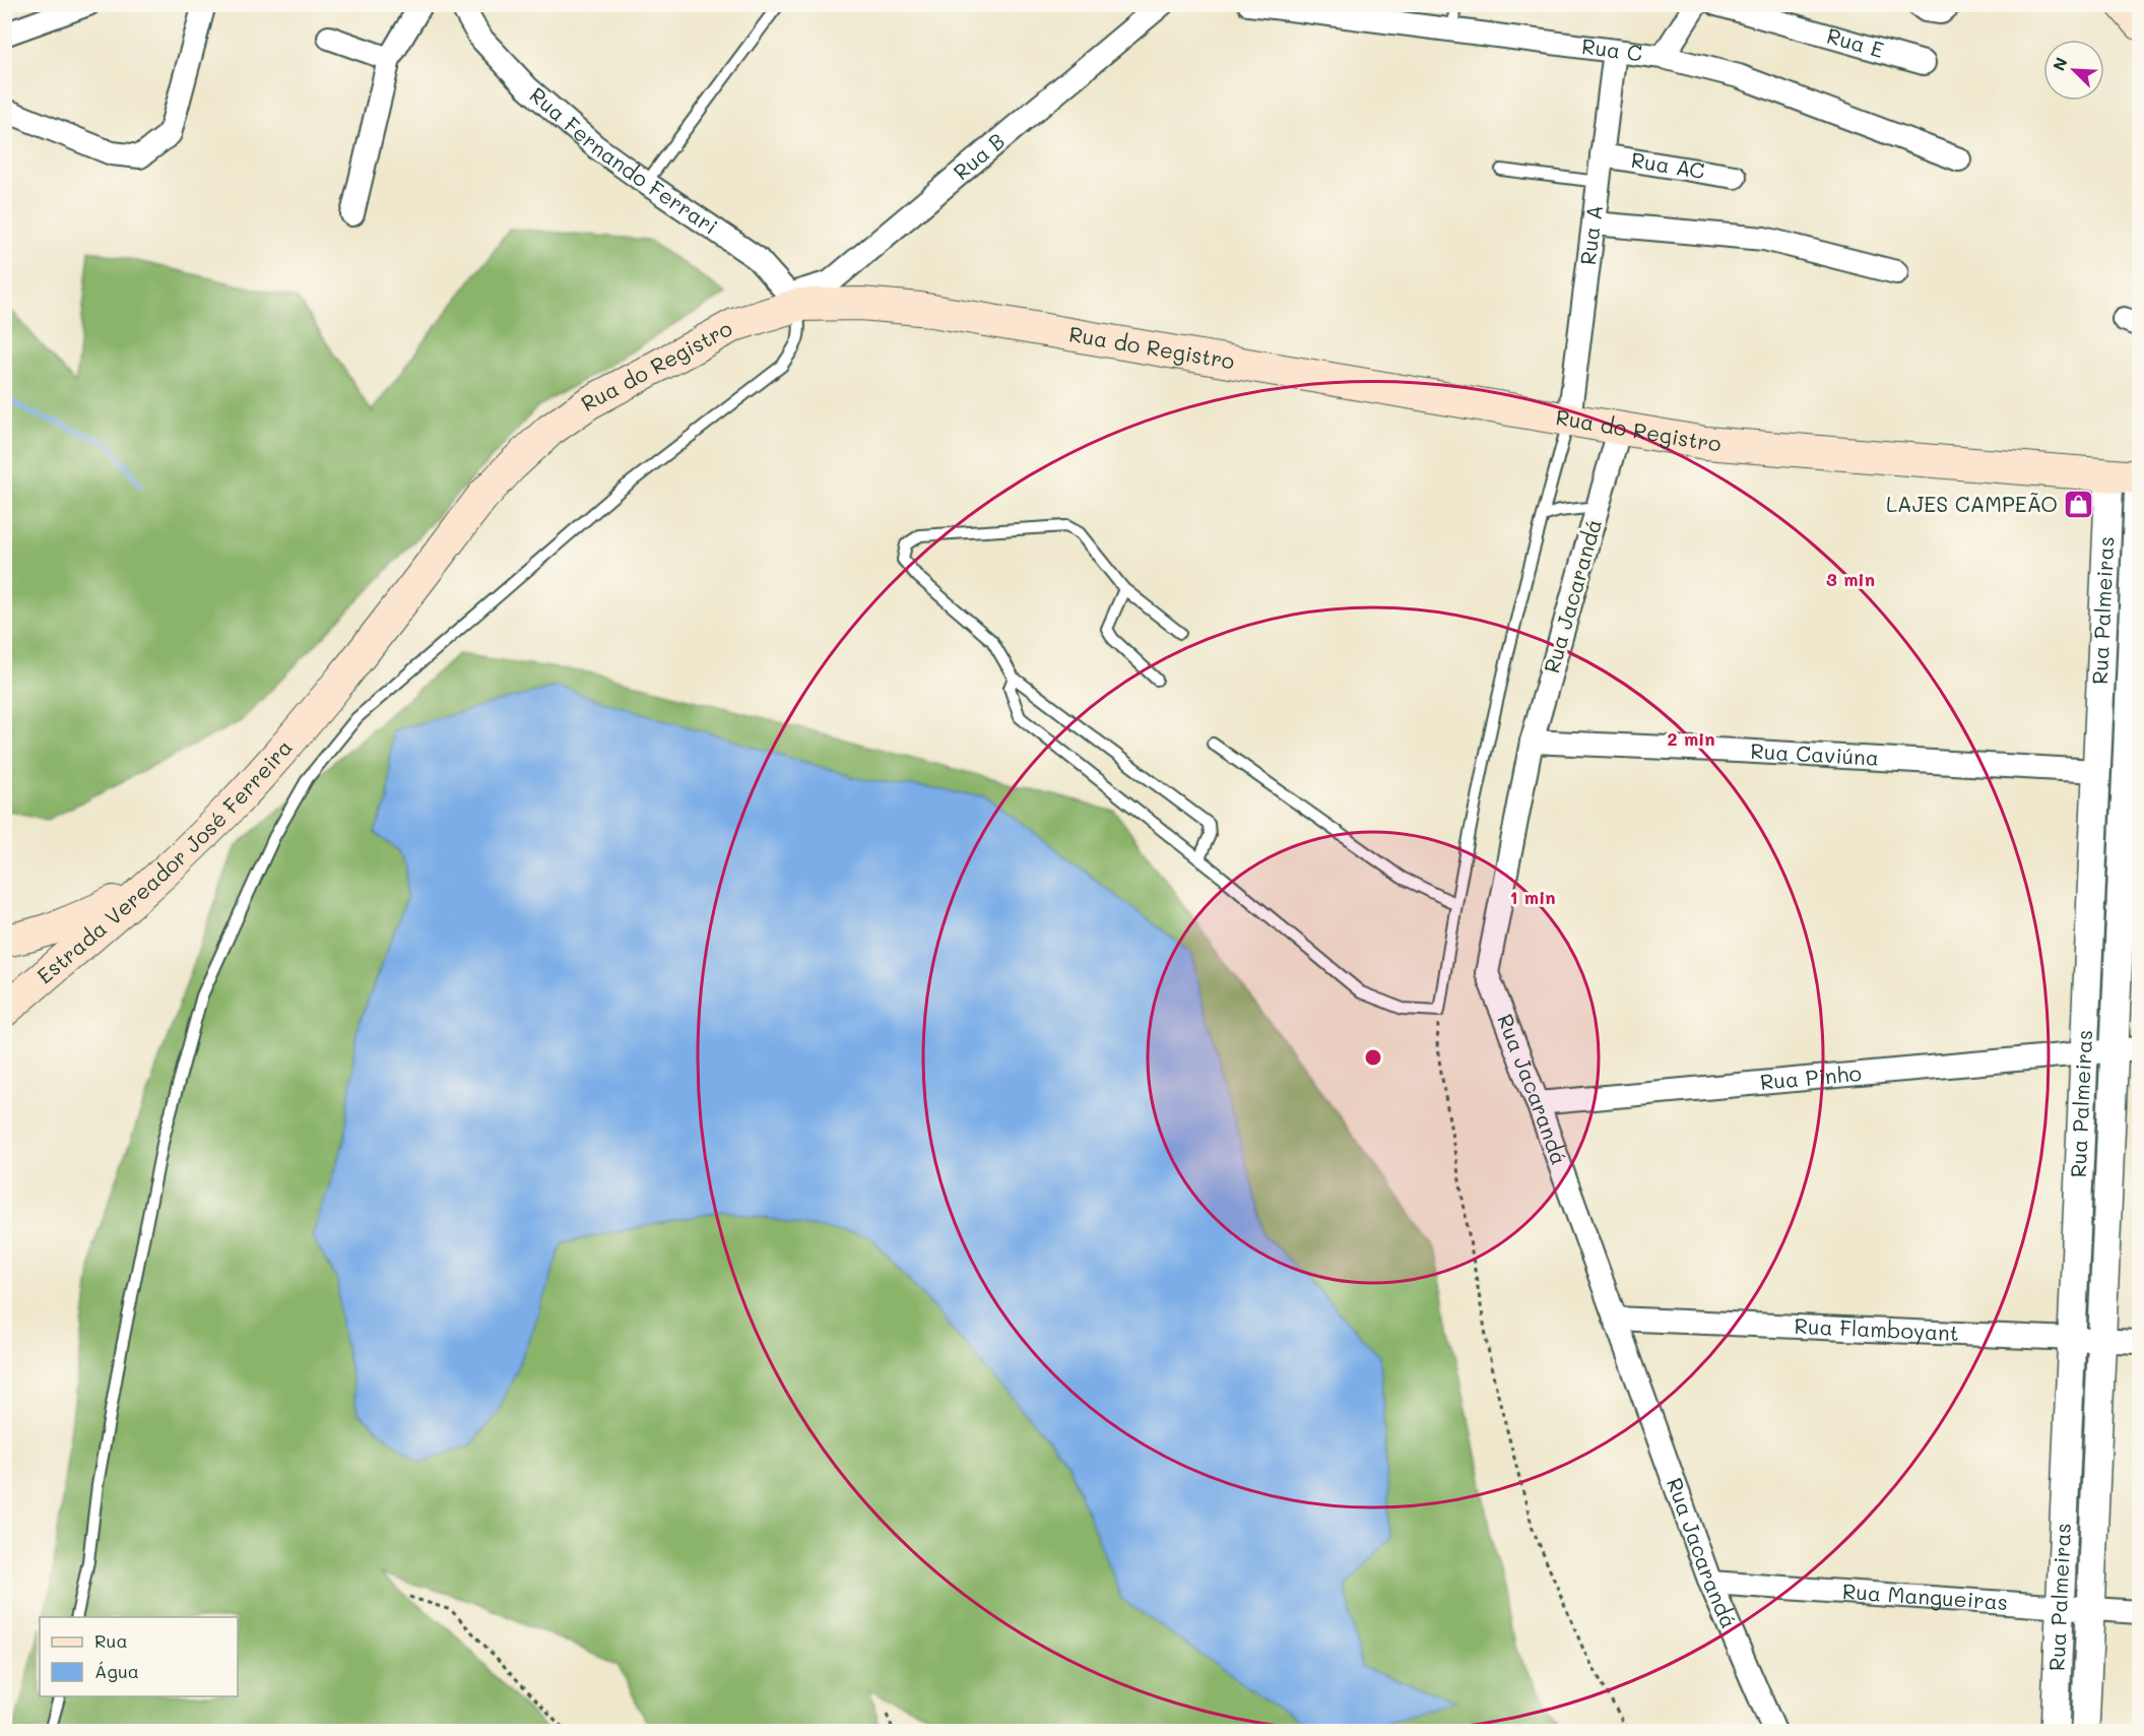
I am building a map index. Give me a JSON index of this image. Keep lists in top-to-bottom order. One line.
{"streets":{"main road":["Rua do Registro","Estrada Vereador José Ferreira"],"street":["Rua E","Rua C","Rua B","Rua Fernando Ferrari","Rua AC","Rua A","Rua Jacarandá","Rua Palmeiras","Rua Caviúna","Rua Pinho","Rua Flamboyant","Rua Mangueiras"]},"crossings":[["Rua C","Rua A"],["Rua B","Rua Fernando Ferrari"],["Rua B","Rua do Registro"],["Rua Fernando Ferrari","Rua do Registro"],["Rua AC","Rua A"],["Rua A","Rua do Registro"],["Rua do Registro","Rua Jacarandá"],["Rua do Registro","Rua Palmeiras"],["Rua do Registro","Estrada Vereador José Ferreira"],["Rua Jacarandá","Rua Caviúna"],["Rua Jacarandá","Rua Pinho"],["Rua Jacarandá","Rua Flamboyant"],["Rua Jacarandá","Rua Mangueiras"],["Rua Palmeiras","Rua Caviúna"],["Rua Palmeiras","Rua Pinho"],["Rua Palmeiras","Rua Flamboyant"],["Rua Palmeiras","Rua Mangueiras"]],"places":{"shop":["LAJES CAMPEÃO"]},"legend":["Rua","Água"],"north":"top left","rings":["3 min","2 min","1 min"]}
